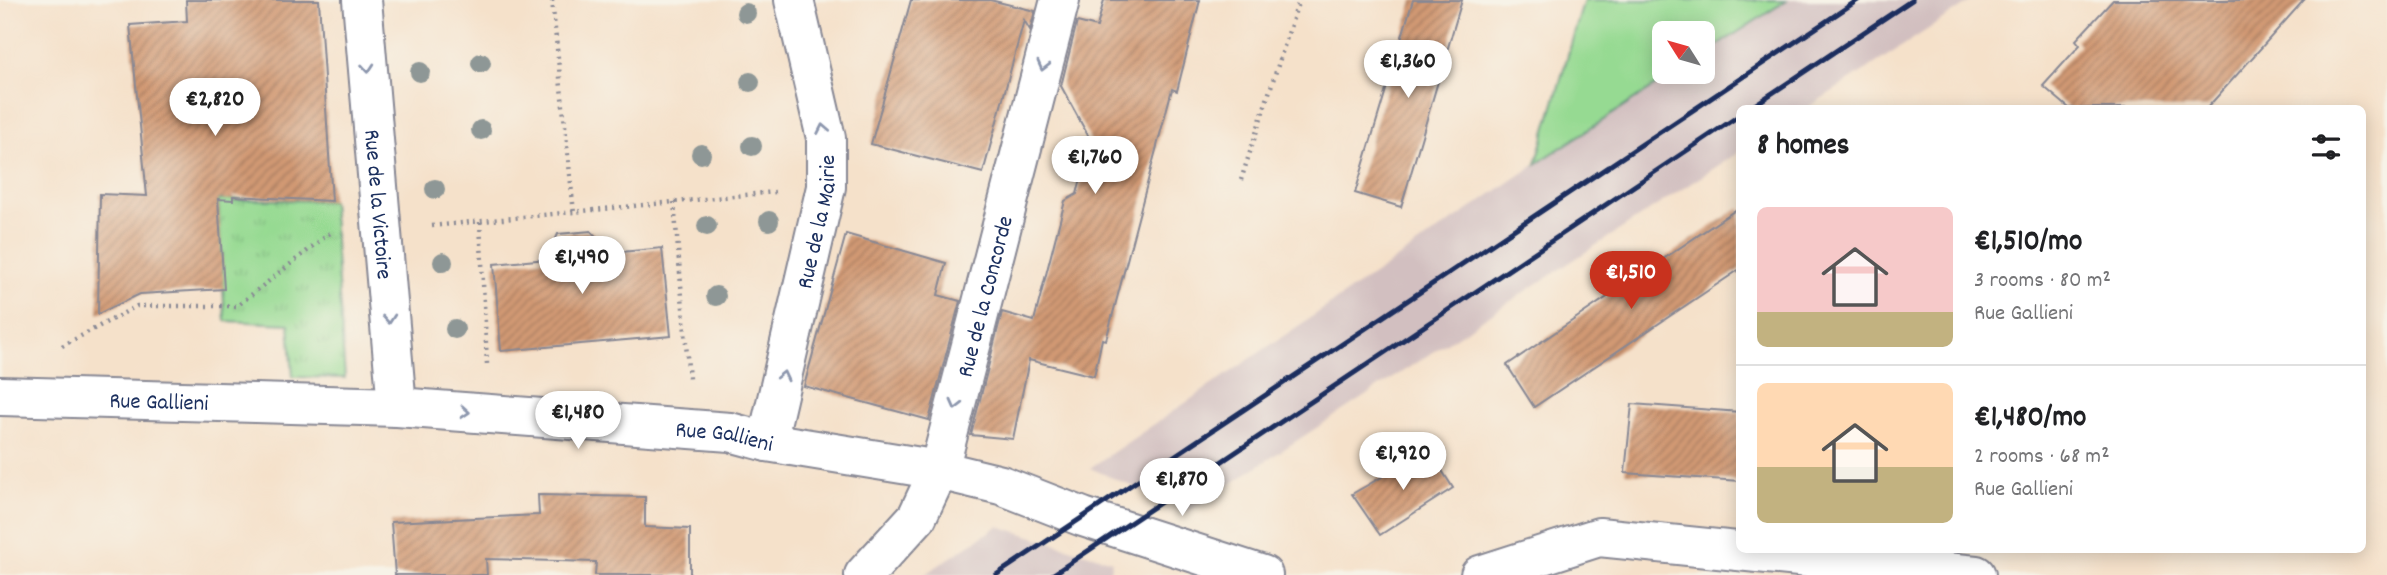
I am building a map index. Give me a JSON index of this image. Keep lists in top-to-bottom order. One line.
{"streets":{"street":["Rue de la Victoire","Rue de la Mairie","Rue de la Concorde","Rue Gallieni"]},"crossings":[["Rue de la Victoire","Rue Gallieni"],["Rue de la Mairie","Rue Gallieni"],["Rue de la Concorde","Rue Gallieni"]],"one_way":["Rue de la Victoire","Rue de la Mairie","Rue de la Concorde"],"north":"top left","page":{"price":["€1,360","€2,820","€1,760","€1,490","€1,510","€1,480","€1,920","€1,870"],"heading":"8 homes","list":[{"name":"€1,510/mo","note":"3 rooms · 80 m² · Rue Gallieni"},{"name":"€1,480/mo","note":"2 rooms · 68 m² · Rue Gallieni"}]}}
